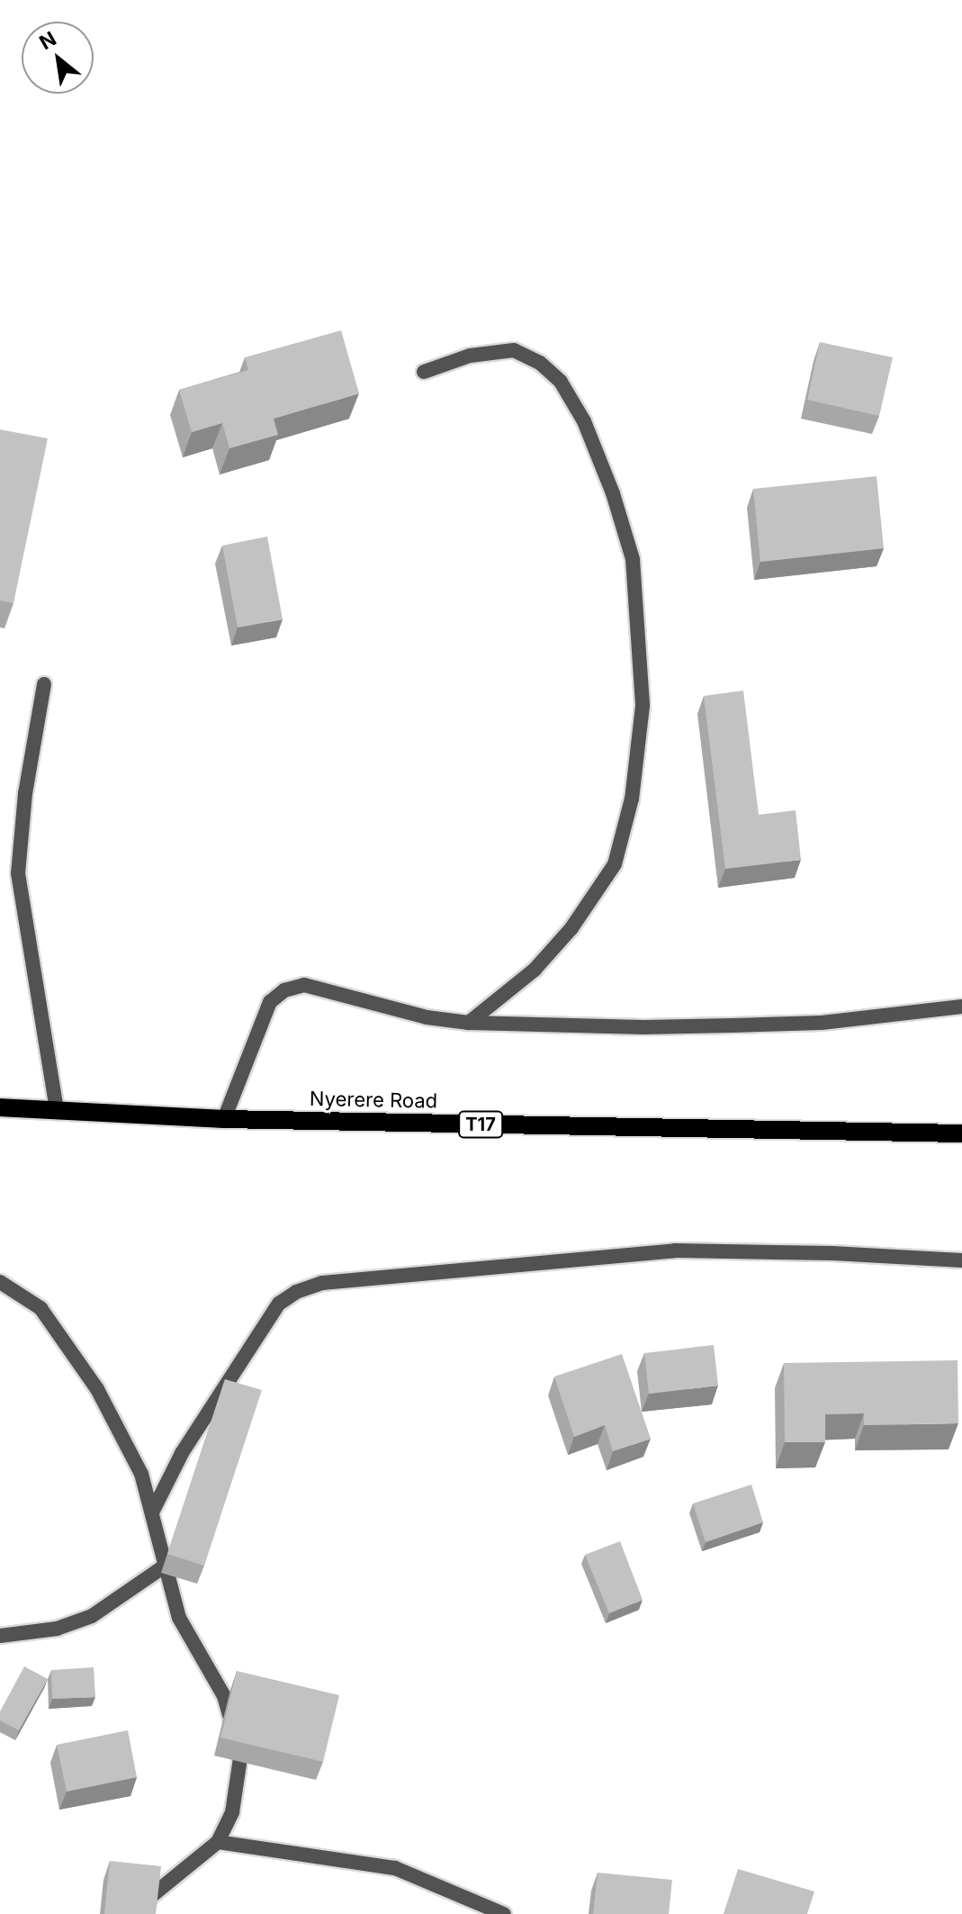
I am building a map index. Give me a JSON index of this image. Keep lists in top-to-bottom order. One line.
{"streets":{"main road":["Nyerere Road","T17"]},"north":"top left"}
